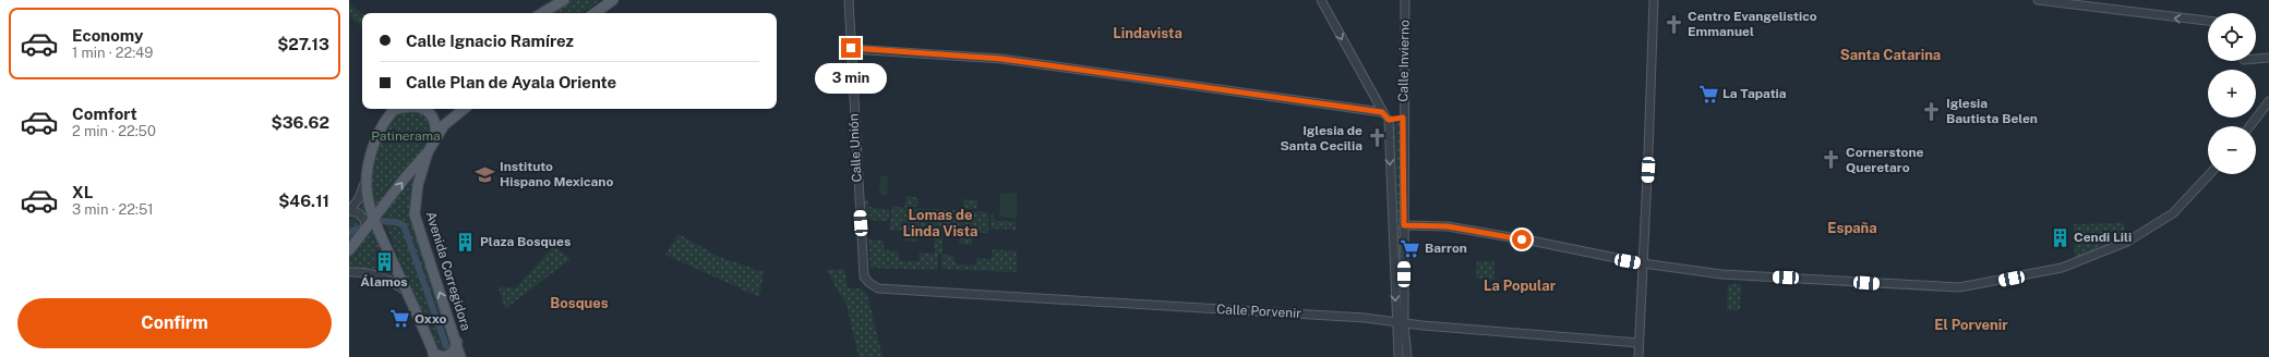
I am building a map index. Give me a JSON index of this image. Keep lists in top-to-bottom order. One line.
{"streets":{"main road":["Avenida Corregidora"],"street":["Calle Invierno","Calle Unión","Calle Porvenir"]},"crossings":[["Calle Invierno","Calle Porvenir"],["Calle Unión","Calle Porvenir"]],"districts":["Lindavista","Santa Catarina","Lomas de Linda Vista","España","La Popular","Bosques","El Porvenir"],"parks":["Patinerama"],"places":{"church":["Centro Evangelistico Emmanuel","Iglesia Bautista Belen","Iglesia de Santa Cecilia","Cornerstone Queretaro"],"supermarket":["La Tapatia","Barron","Oxxo"],"school or university":["Instituto Hispano Mexicano"],"building":["Cendi Lili","Plaza Bosques","Álamos"]},"page":{"list":[{"name":"Economy","note":"1 min · 22:49","value":"$27.13"},{"name":"Comfort","note":"2 min · 22:50","value":"$36.62"},{"name":"XL","note":"3 min · 22:51","value":"$46.11"}],"map_buttons":["+","−"],"banner":["Calle Ignacio Ramírez","Calle Plan de Ayala Oriente"],"bubble":"3 min","buttons":"Confirm"}}
